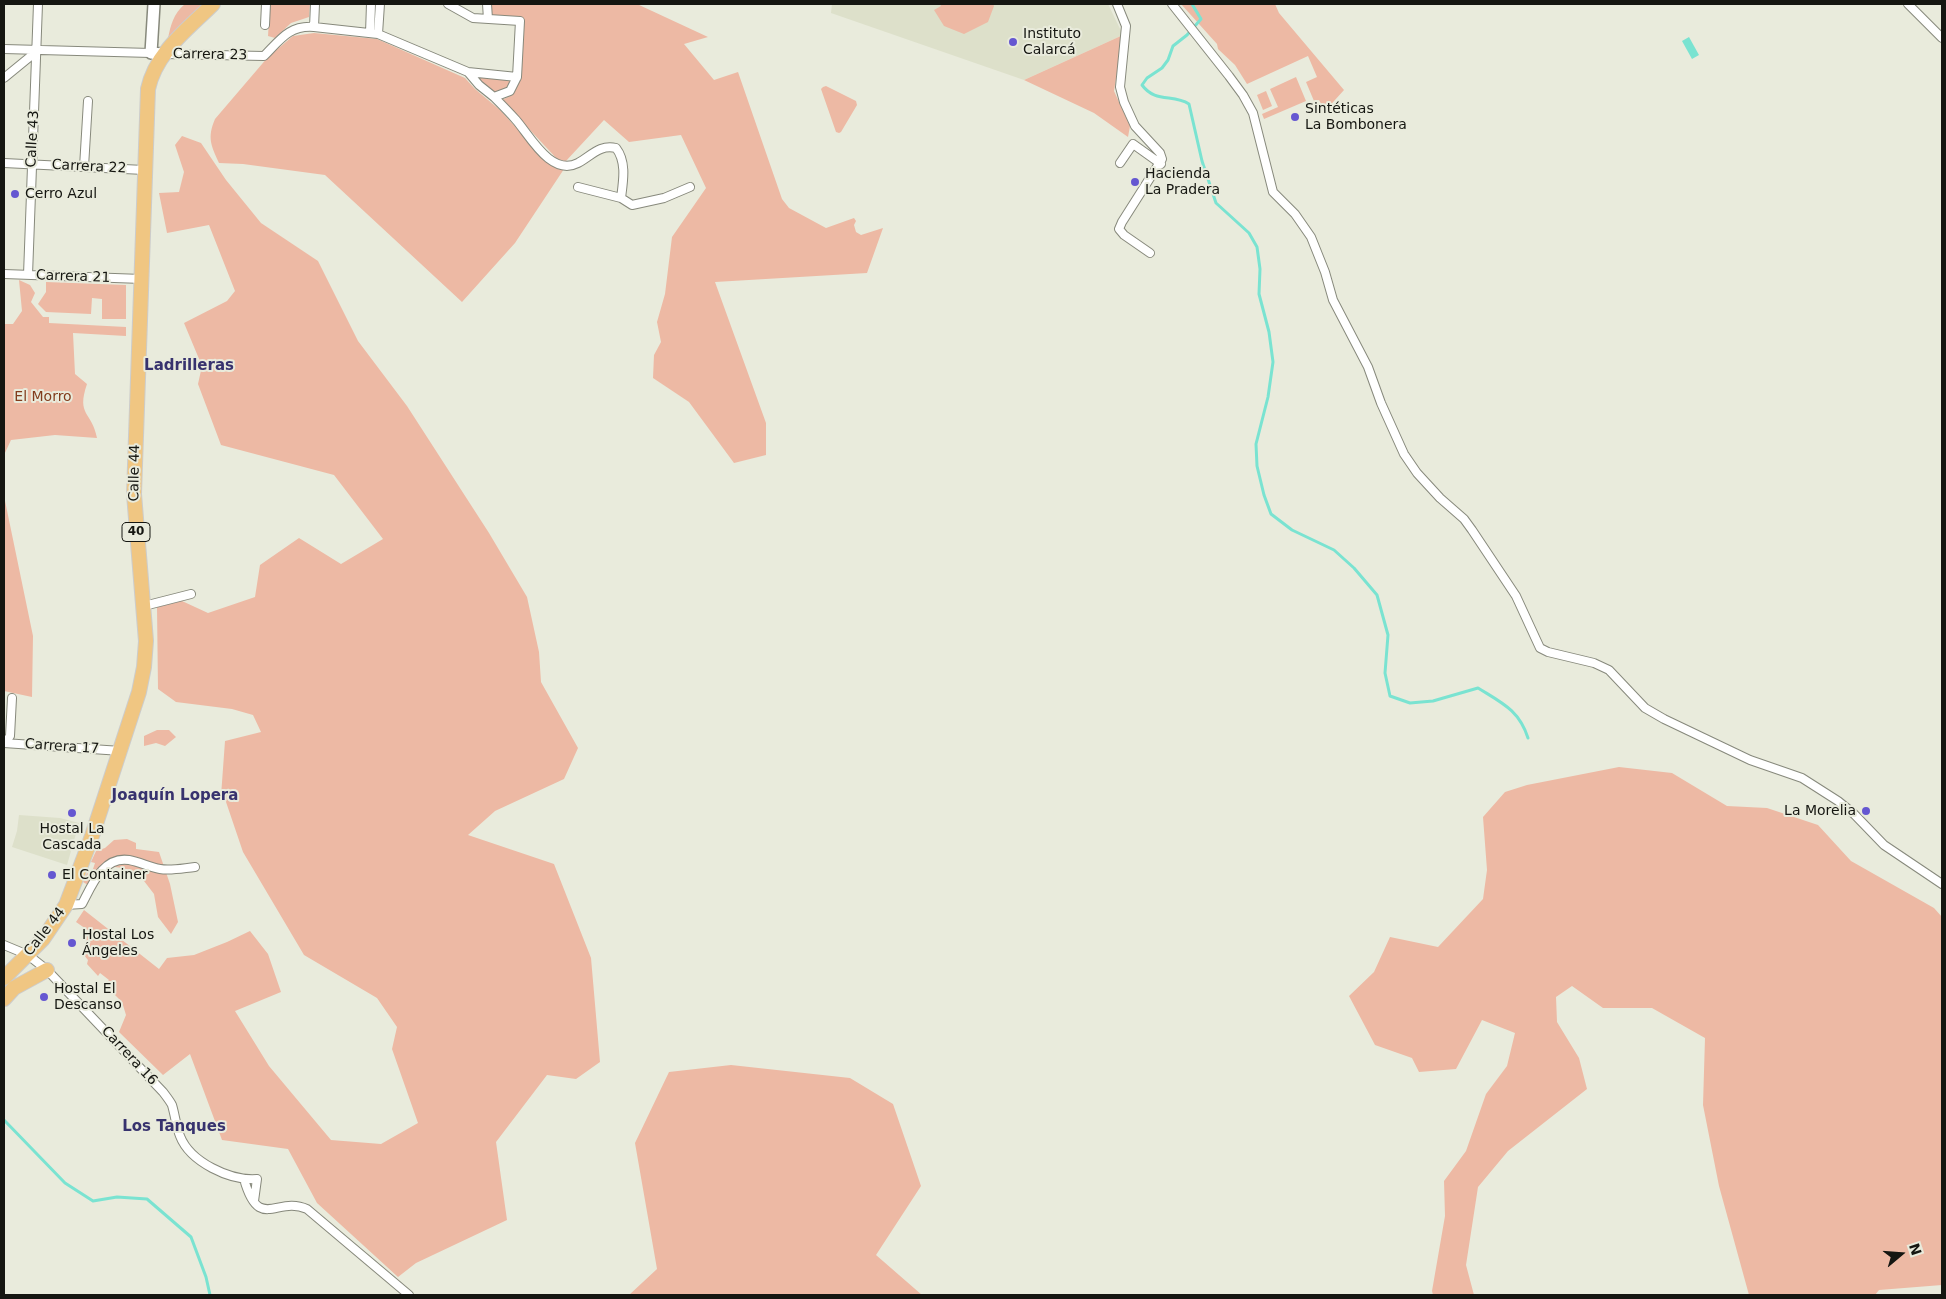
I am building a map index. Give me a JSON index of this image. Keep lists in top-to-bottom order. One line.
{"streets":{"highway":["Calle 44","40"],"street":["Carrera 23","Calle 43","Carrera 22","Carrera 21","Carrera 17","Carrera 16"]},"crossings":[["Carrera 23","Calle 43"],["Carrera 23","Calle 44"],["Carrera 23","40"],["Calle 43","Carrera 22"],["Calle 43","Carrera 21"],["Carrera 22","Calle 44"],["Carrera 21","Calle 44"],["Calle 44","40"],["Calle 44","Carrera 17"],["Calle 44","Carrera 16"]],"districts":["Ladrilleras","Joaquín Lopera","Los Tanques"],"parks":["El Morro"],"places":["Instituto Calarcá","Sintéticas La Bombonera","Hacienda La Pradera","Cerro Azul","La Morelia","Hostal La Cascada","El Container","Hostal Los Ángeles","Hostal El Descanso"],"north":"right"}
